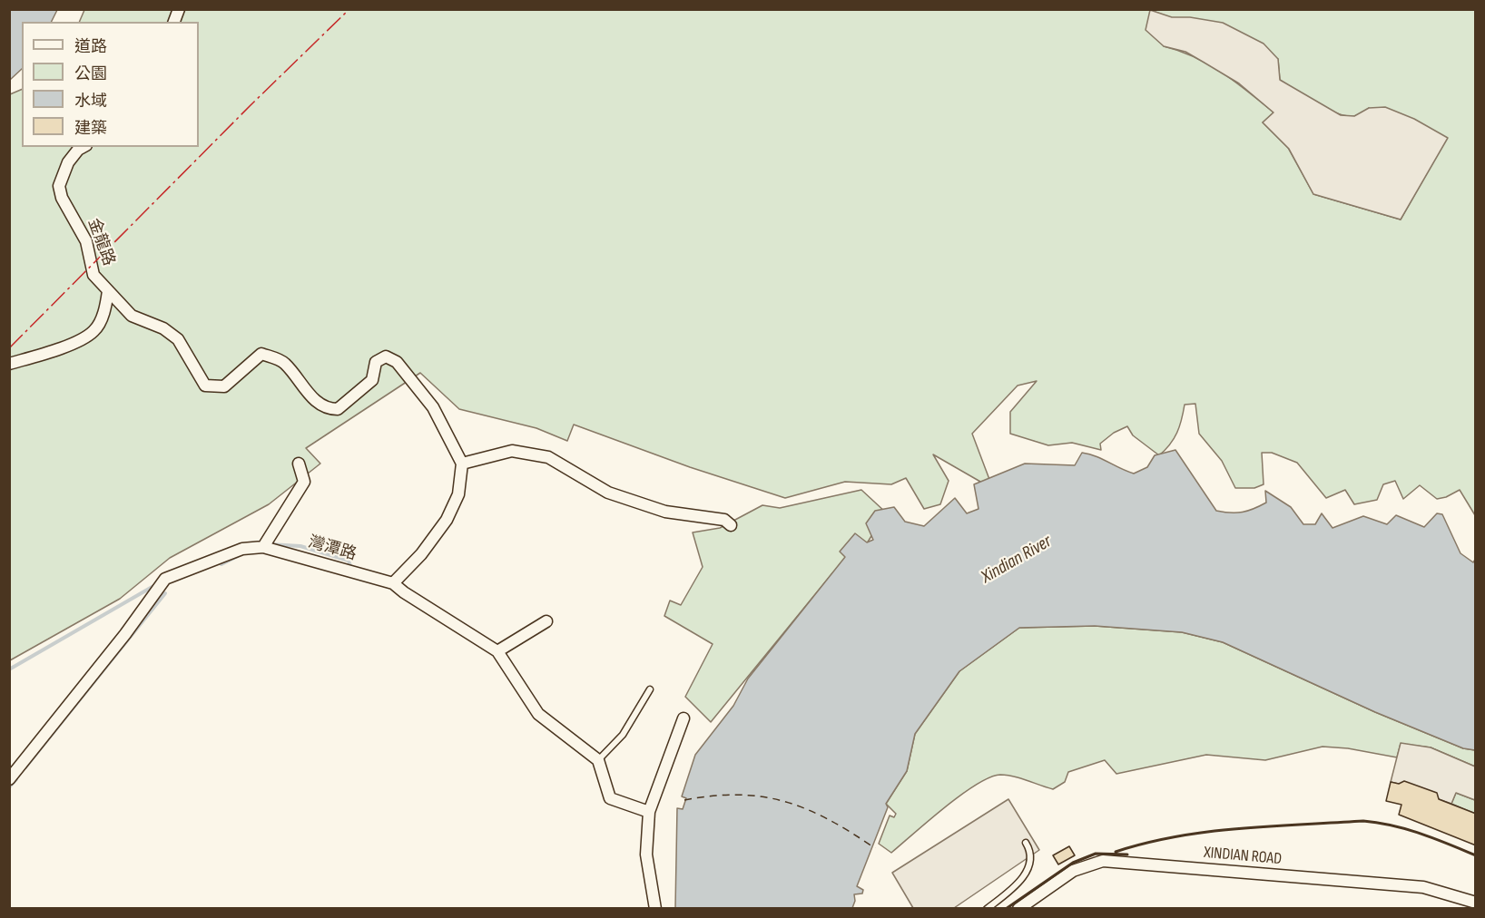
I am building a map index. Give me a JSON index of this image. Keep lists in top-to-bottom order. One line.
{"streets":{"street":["金龍路","灣潭路","XINDIAN ROAD"]},"water":["Xindian River"],"legend":["道路","公園","水域","建築"]}
